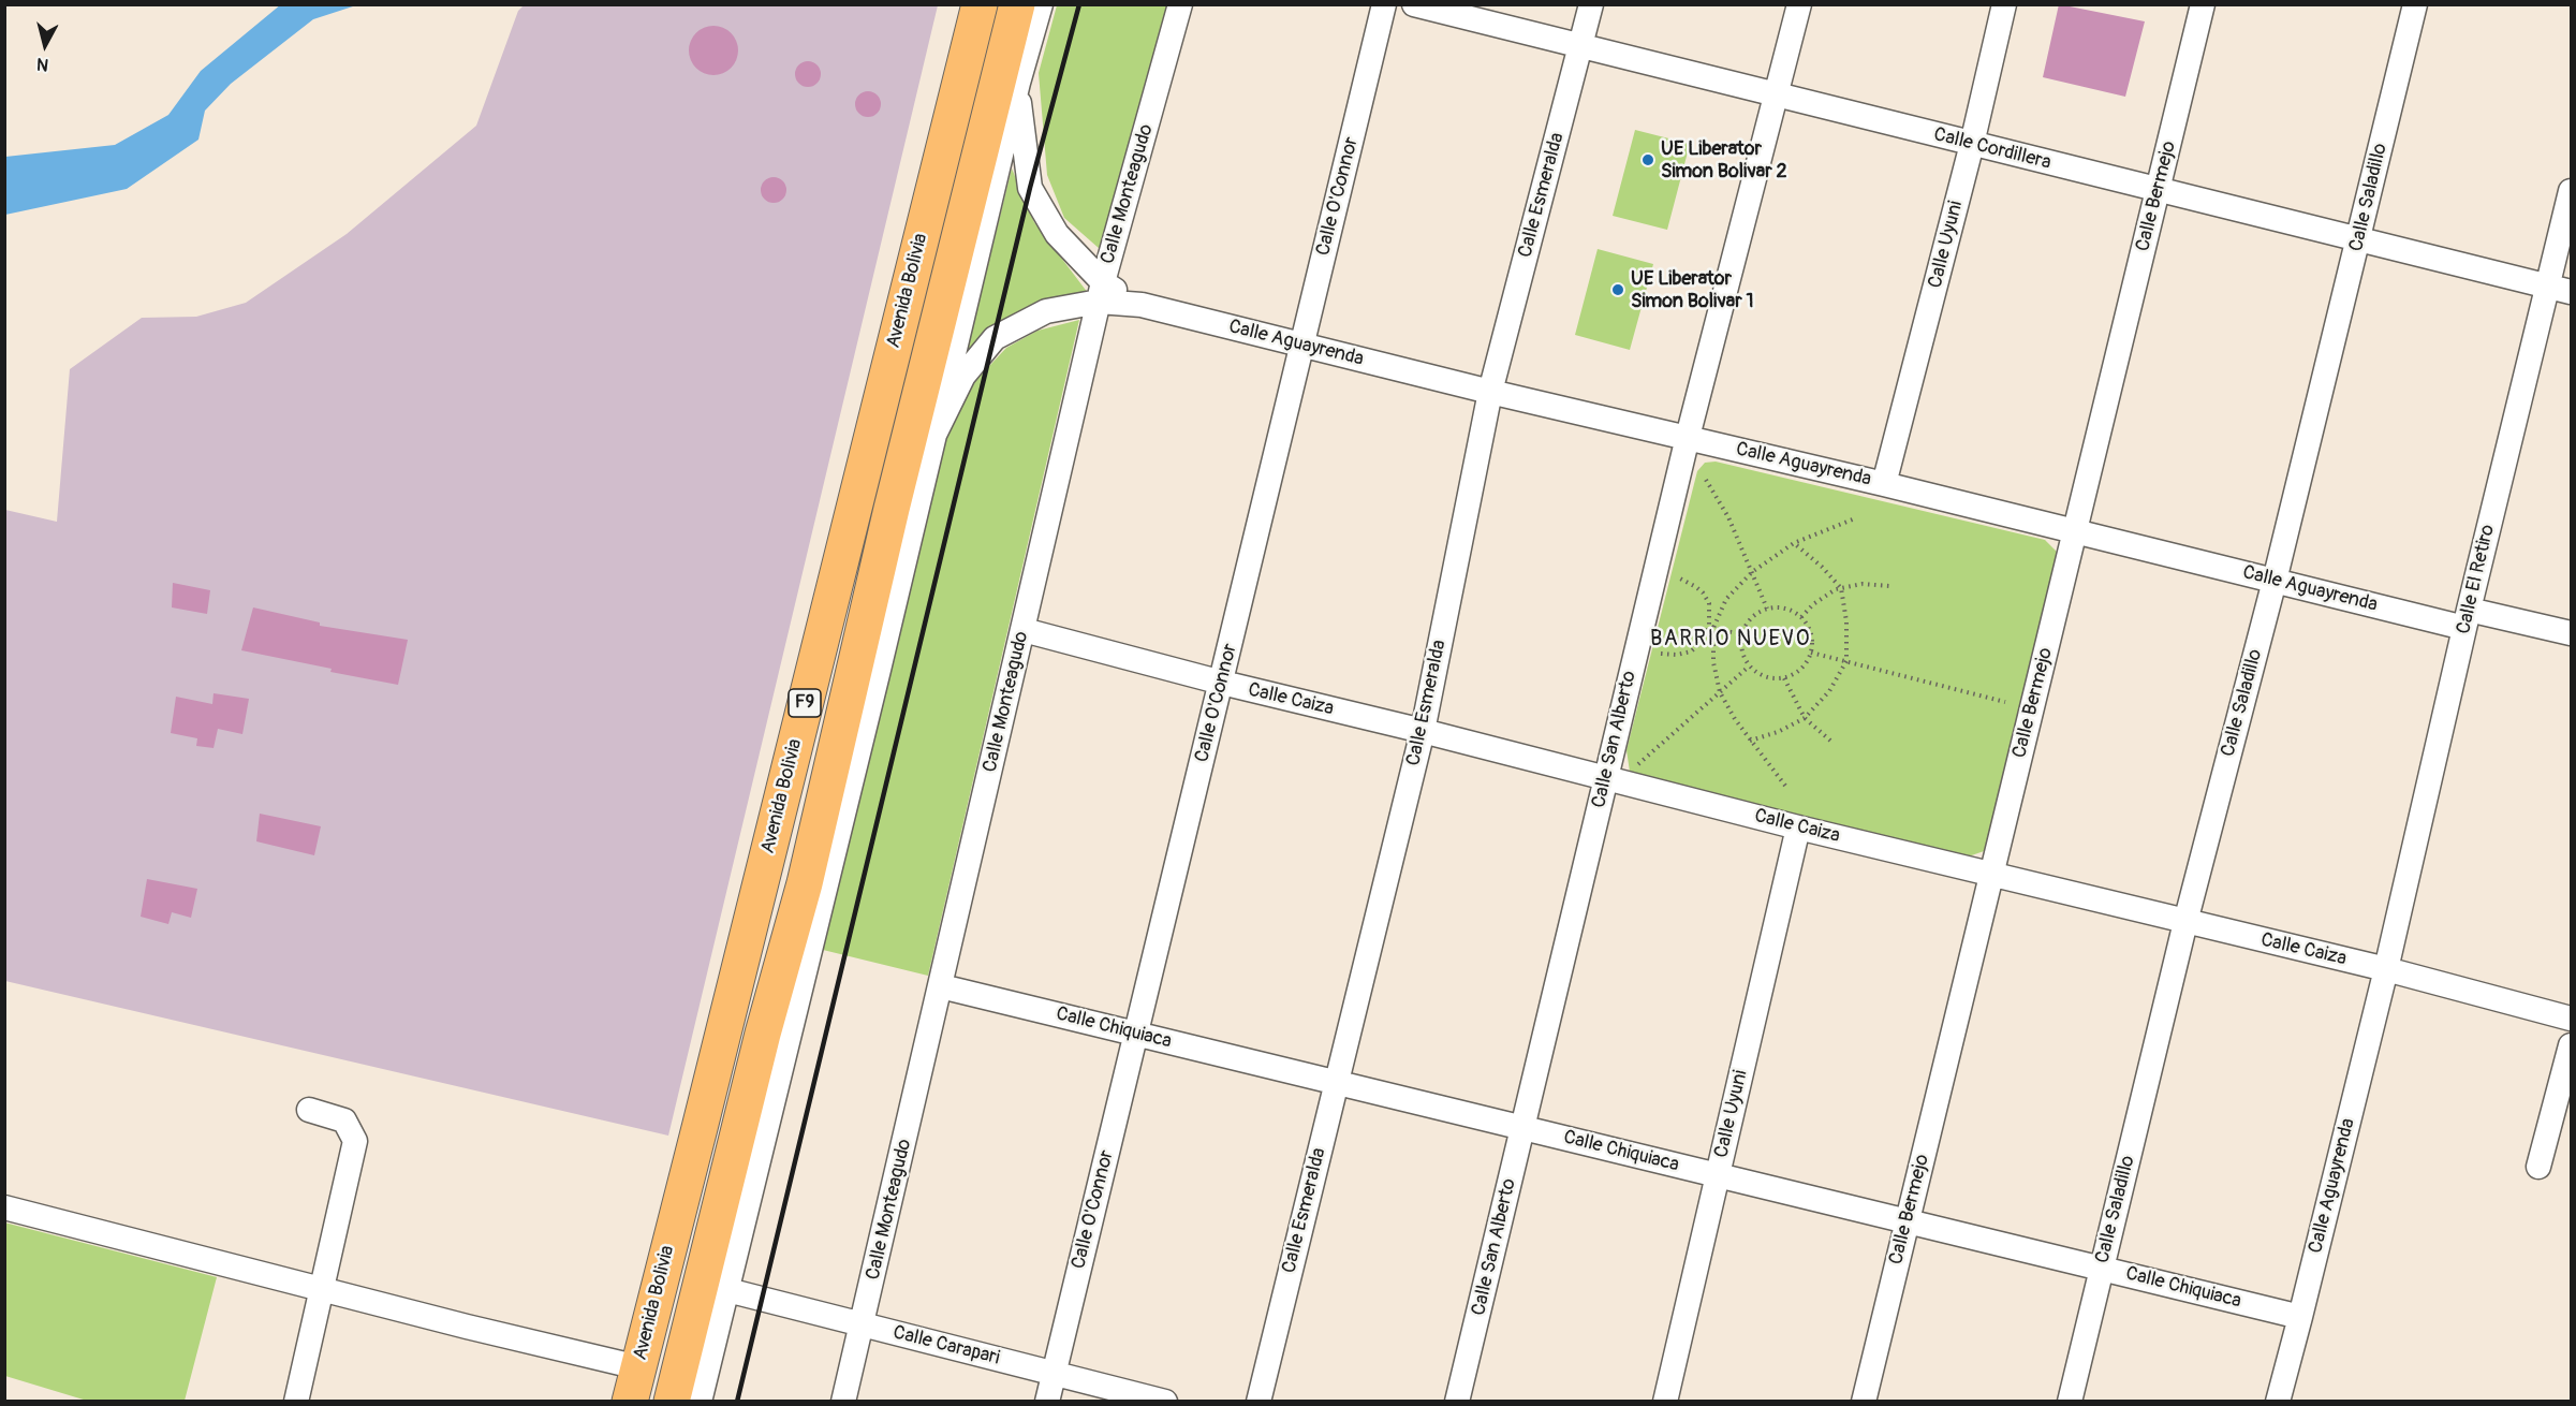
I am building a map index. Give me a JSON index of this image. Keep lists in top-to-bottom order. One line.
{"streets":{"highway":["Avenida Bolivia","F9"],"street":["Calle Cordillera","Calle Monteagudo","Calle Esmeralda","Calle O'Connor","Calle Bermejo","Calle Saladillo","Calle Uyuni","Calle Aguayrenda","Calle El Retiro","Calle Caiza","Calle San Alberto","Calle Chiquiaca","Calle Carapari"]},"crossings":[["Calle Cordillera","Calle Esmeralda"],["Calle Cordillera","Calle Bermejo"],["Calle Cordillera","Calle Saladillo"],["Calle Cordillera","Calle Uyuni"],["Calle Cordillera","Calle El Retiro"],["Calle Cordillera","Calle San Alberto"],["Calle Monteagudo","Calle Aguayrenda"],["Calle Monteagudo","Calle Caiza"],["Calle Monteagudo","Calle Chiquiaca"],["Calle Monteagudo","Calle Carapari"],["Calle Esmeralda","Calle Aguayrenda"],["Calle Esmeralda","Calle Caiza"],["Calle Esmeralda","Calle Chiquiaca"],["Calle O'Connor","Calle Aguayrenda"],["Calle O'Connor","Calle Caiza"],["Calle O'Connor","Calle Chiquiaca"],["Calle O'Connor","Calle Carapari"],["Calle Bermejo","Calle Aguayrenda"],["Calle Bermejo","Calle Caiza"],["Calle Bermejo","Calle Chiquiaca"],["Calle Saladillo","Calle Aguayrenda"],["Calle Saladillo","Calle Caiza"],["Calle Saladillo","Calle Chiquiaca"],["Calle Uyuni","Calle Aguayrenda"],["Calle Uyuni","Calle Caiza"],["Calle Uyuni","Calle Chiquiaca"],["Calle Aguayrenda","Calle El Retiro"],["Calle Aguayrenda","Calle Caiza"],["Calle Aguayrenda","Calle San Alberto"],["Calle Aguayrenda","Calle Chiquiaca"],["Calle El Retiro","Calle Caiza"],["Calle Caiza","Calle San Alberto"],["Calle San Alberto","Calle Chiquiaca"]],"districts":["BARRIO NUEVO"],"places":["UE Liberator Simon Bolivar 2","UE Liberator Simon Bolivar 1"],"north":"bottom"}
